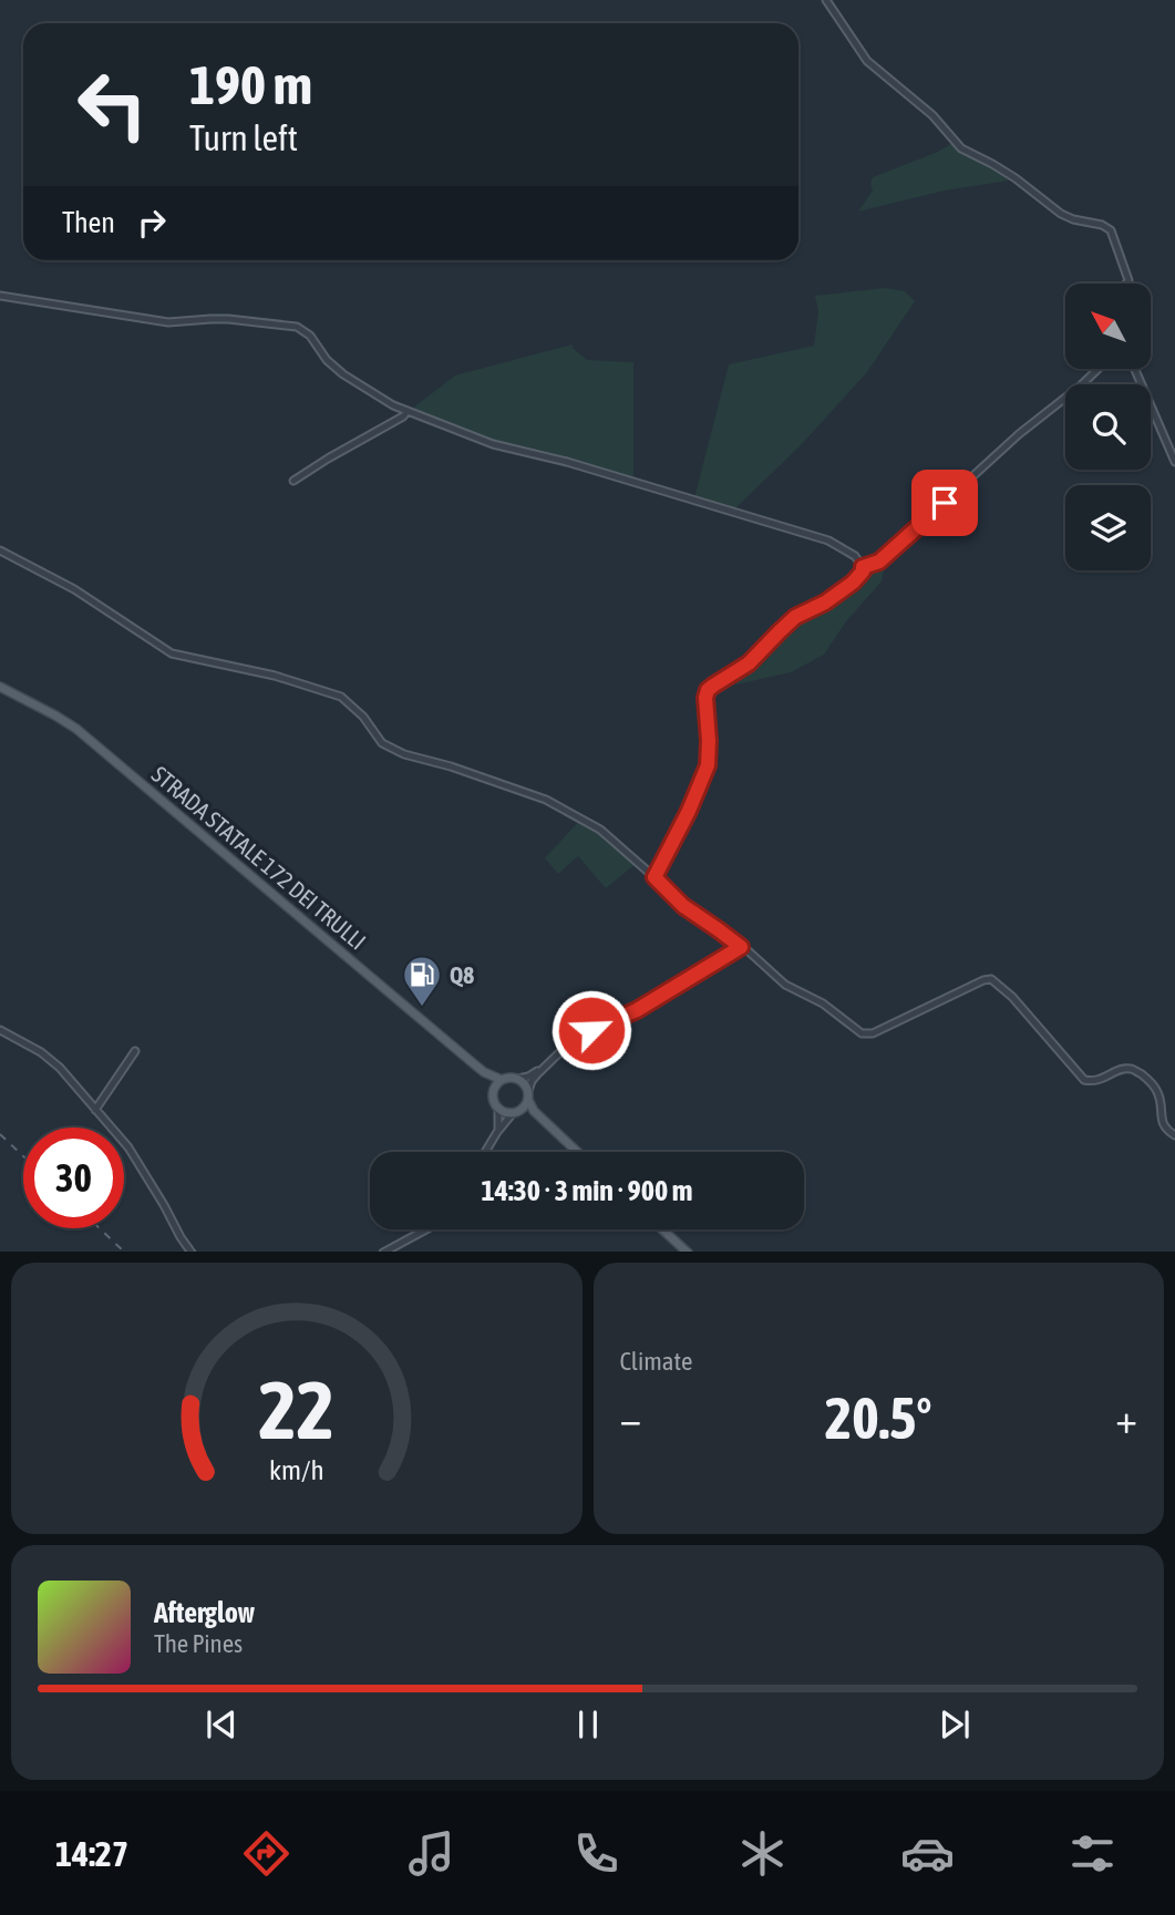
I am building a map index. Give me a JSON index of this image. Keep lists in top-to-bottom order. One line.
{"streets":{"main road":["STRADA STATALE 172 DEI TRULLI"]},"places":{"fuel station":["Q8"]},"north":"top left","page":{"turn":["190 m","Turn left"],"then":"Then","limit":"30","trip":"14:30 · 3 min · 900 m","tile":"Climate","heat":["−","20.5°","+"],"song":["Afterglow","The Pines"],"tabs":"14:27","gauge":["22","km/h"]}}
